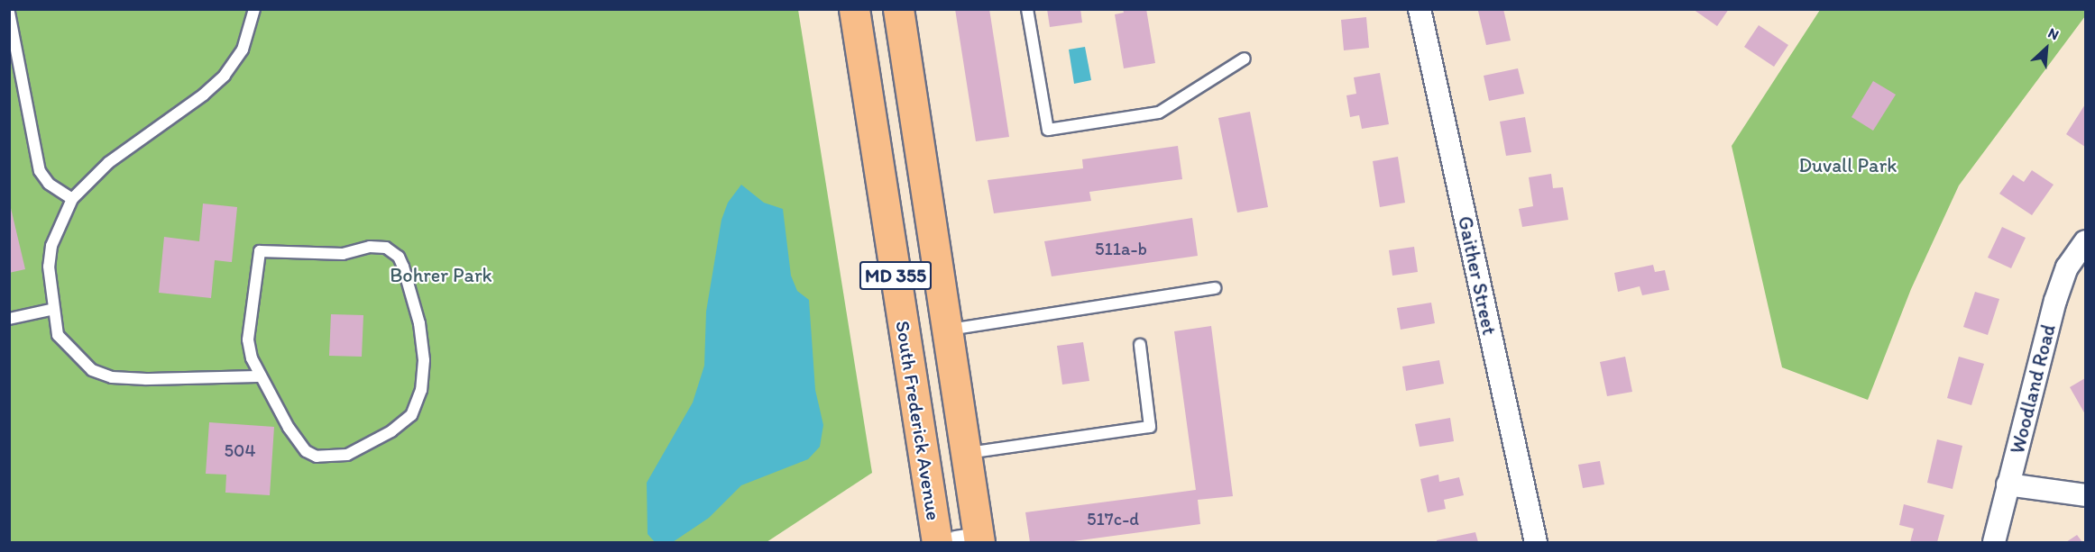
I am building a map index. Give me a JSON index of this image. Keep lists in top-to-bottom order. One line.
{"streets":{"main road":["MD 355","South Frederick Avenue"],"street":["Gaither Street","Woodland Road"]},"parks":["Duvall Park","Bohrer Park"],"house_numbers":["511a-b","504","517c-d"],"north":"top right"}
